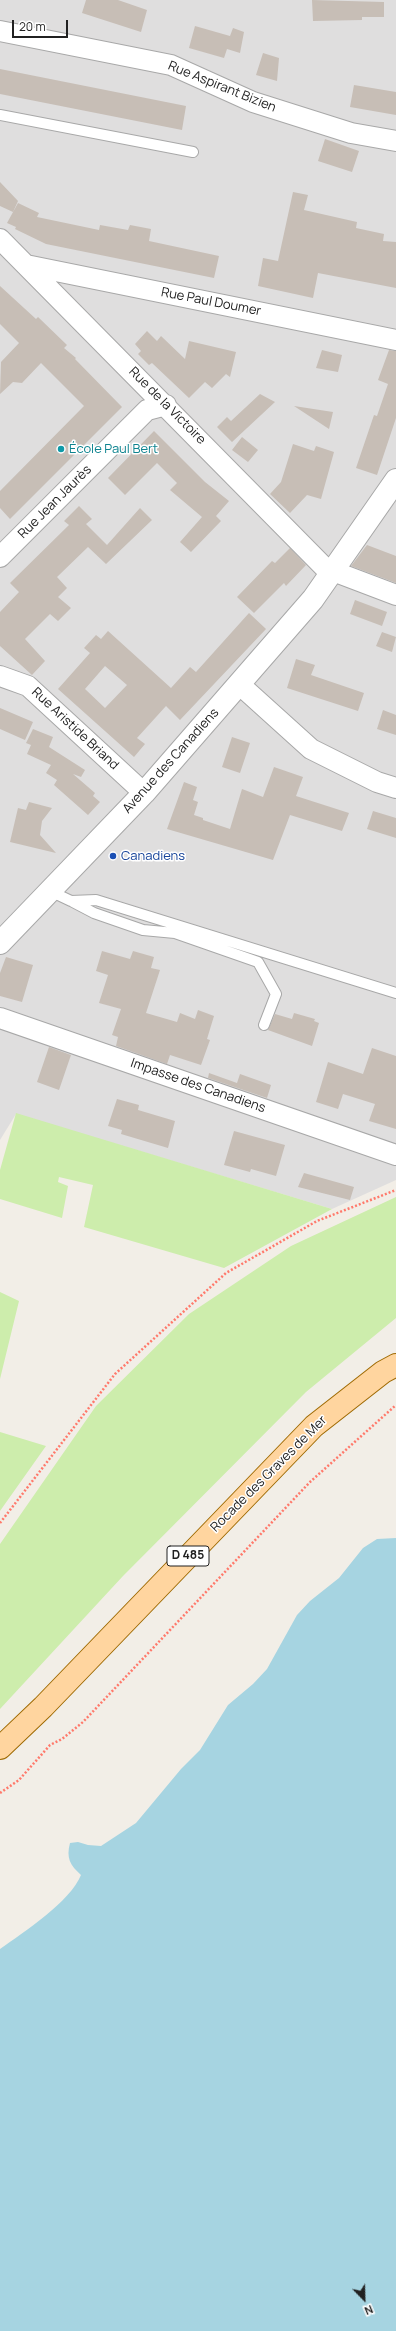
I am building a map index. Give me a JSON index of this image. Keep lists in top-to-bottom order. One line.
{"streets":{"main road":["Rocade des Graves de Mer","D 485"],"street":["Rue Aspirant Bizien","Rue Paul Doumer","Rue de la Victoire","Rue Jean Jaurès","Rue Aristide Briand","Avenue des Canadiens","Impasse des Canadiens"]},"crossings":[["Rue Paul Doumer","Rue de la Victoire"],["Rue de la Victoire","Rue Jean Jaurès"],["Rue de la Victoire","Avenue des Canadiens"],["Rue Aristide Briand","Avenue des Canadiens"]],"places":["École Paul Bert","Canadiens"],"scale_bar":"20 m","north":"bottom right"}
